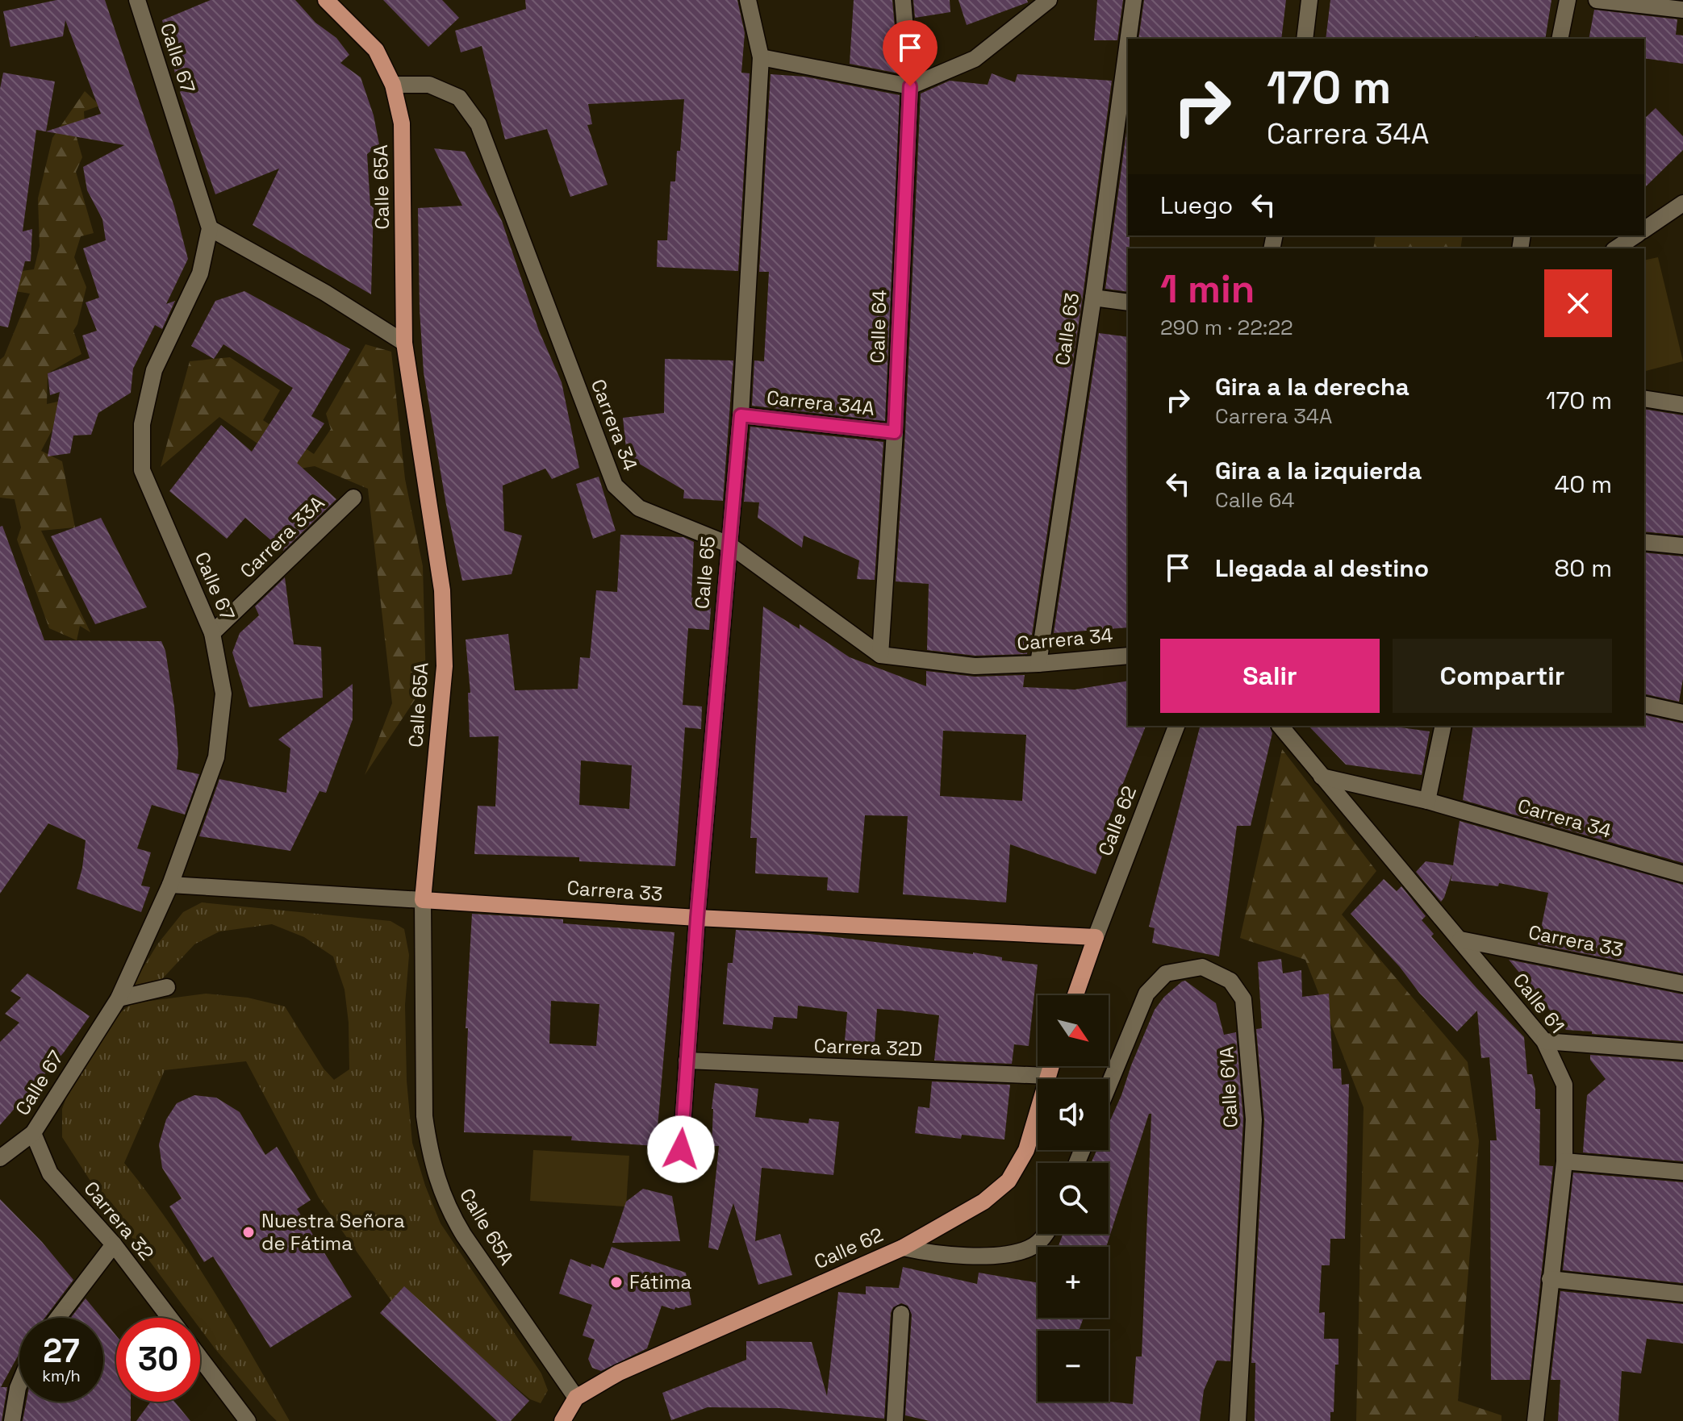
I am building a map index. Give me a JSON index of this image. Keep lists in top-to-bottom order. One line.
{"streets":{"main road":["Calle 65A","Calle 62","Carrera 33"],"street":["Calle 67","Calle 64","Calle 63","Carrera 34A","Carrera 34","Carrera 33A","Calle 65","Calle 61","Carrera 32D","Calle 61A","Carrera 32"]},"crossings":[["Calle 67","Carrera 33A"],["Calle 67","Carrera 33"],["Calle 67","Carrera 32"],["Calle 65A","Carrera 34"],["Calle 65A","Calle 62"],["Calle 65A","Carrera 33"],["Calle 64","Carrera 34A"],["Calle 64","Carrera 34"],["Calle 63","Carrera 34"],["Carrera 34A","Calle 65"],["Carrera 34","Calle 65"],["Carrera 34","Calle 61"],["Calle 65","Carrera 33"],["Calle 65","Carrera 32D"],["Calle 62","Carrera 33"],["Calle 62","Carrera 32D"],["Carrera 33","Calle 61"]],"places":["Nuestra Señora de Fátima","Fátima"],"north":"bottom right","page":{"turn":["170 m","Carrera 34A"],"then":"Luego","heading":["1 min","290 m · 22:22"],"list":[{"name":"Gira a la derecha","note":"Carrera 34A","value":"170 m"},{"name":"Gira a la izquierda","note":"Calle 64","value":"40 m"},{"name":"Llegada al destino","value":"80 m"}],"buttons":["Salir","Compartir"],"map_buttons":["+","−"],"speed":"27 km/h","limit":"30"}}
